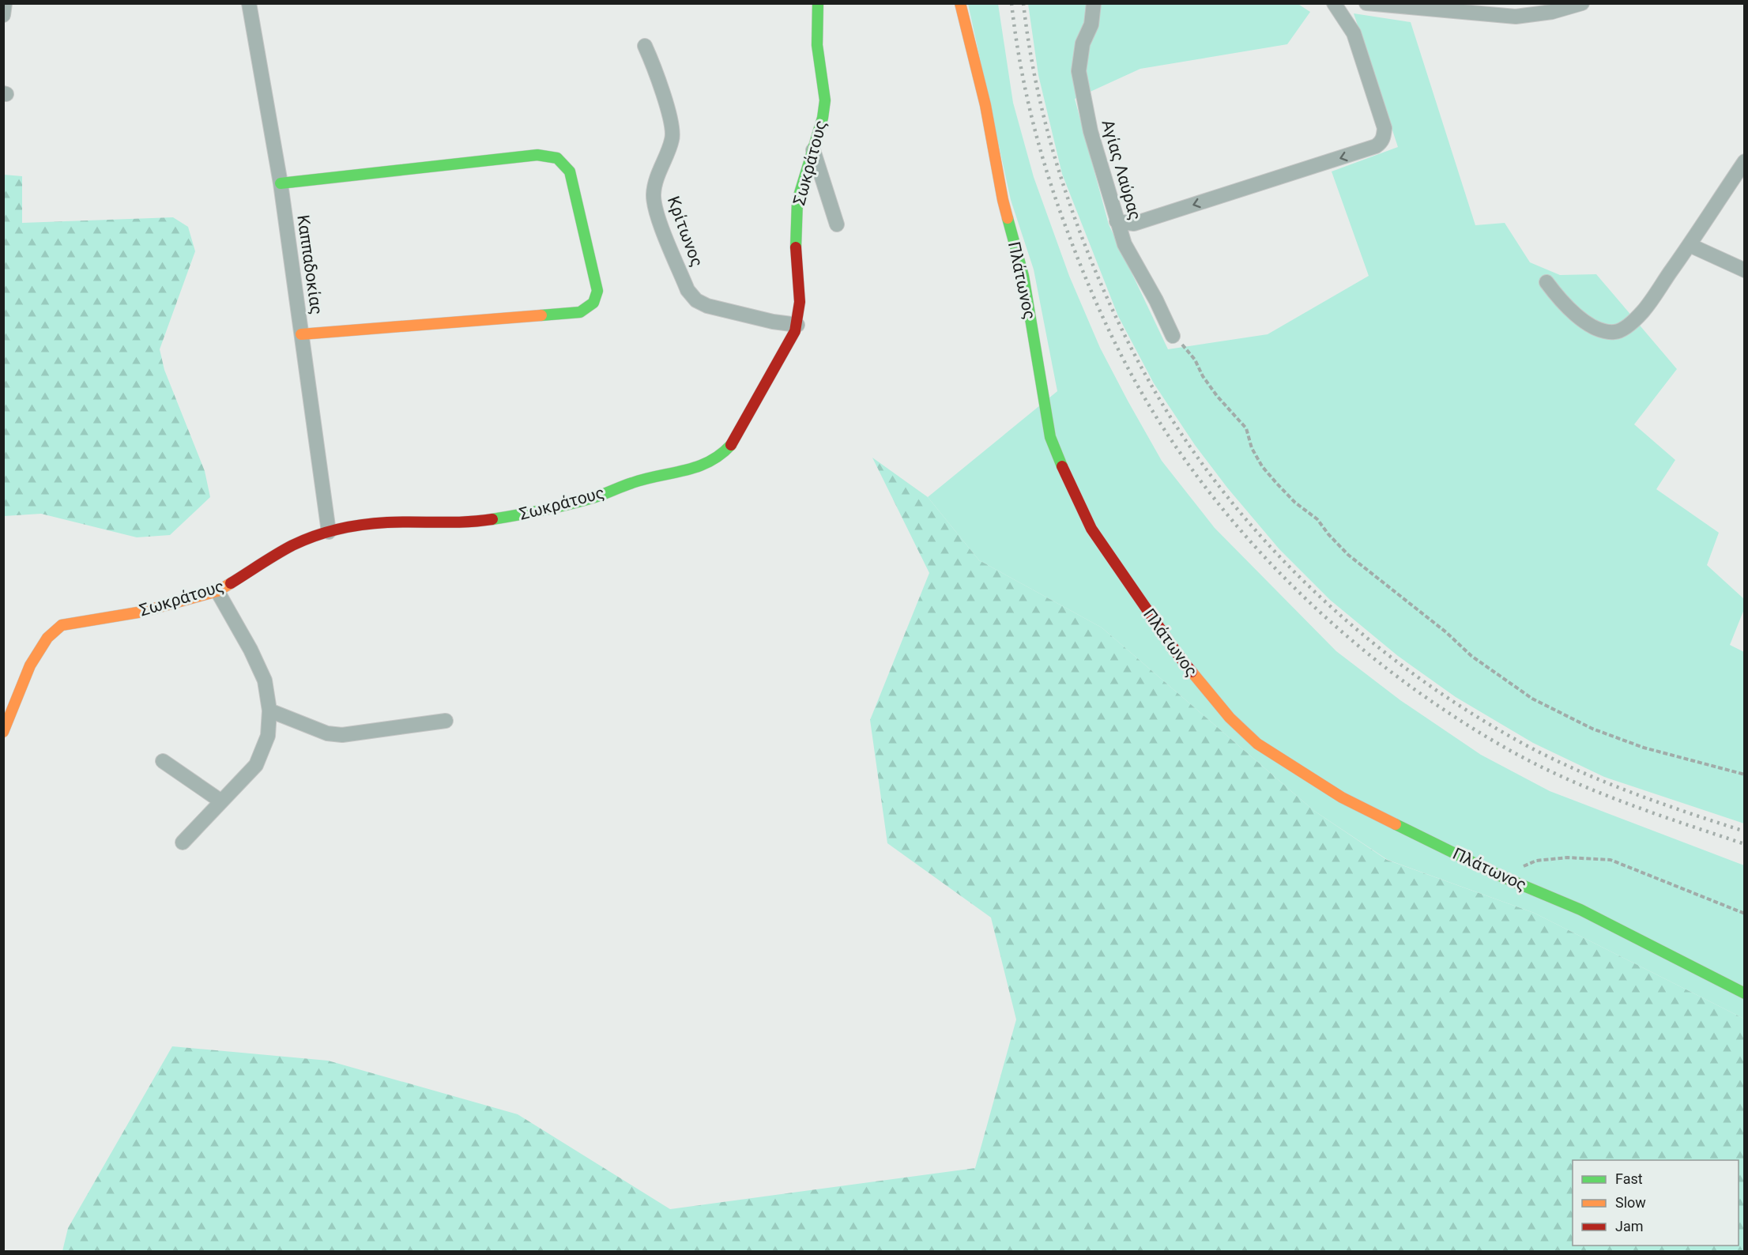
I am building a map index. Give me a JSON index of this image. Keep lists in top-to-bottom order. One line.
{"streets":{"street":["Σωκράτους","Αγίας Λαύρας","Κρίτωνος","Καππαδοκίας","Πλάτωνος"]},"crossings":[["Σωκράτους","Κρίτωνος"],["Σωκράτους","Καππαδοκίας"]],"legend":["Fast","Slow","Jam"]}
